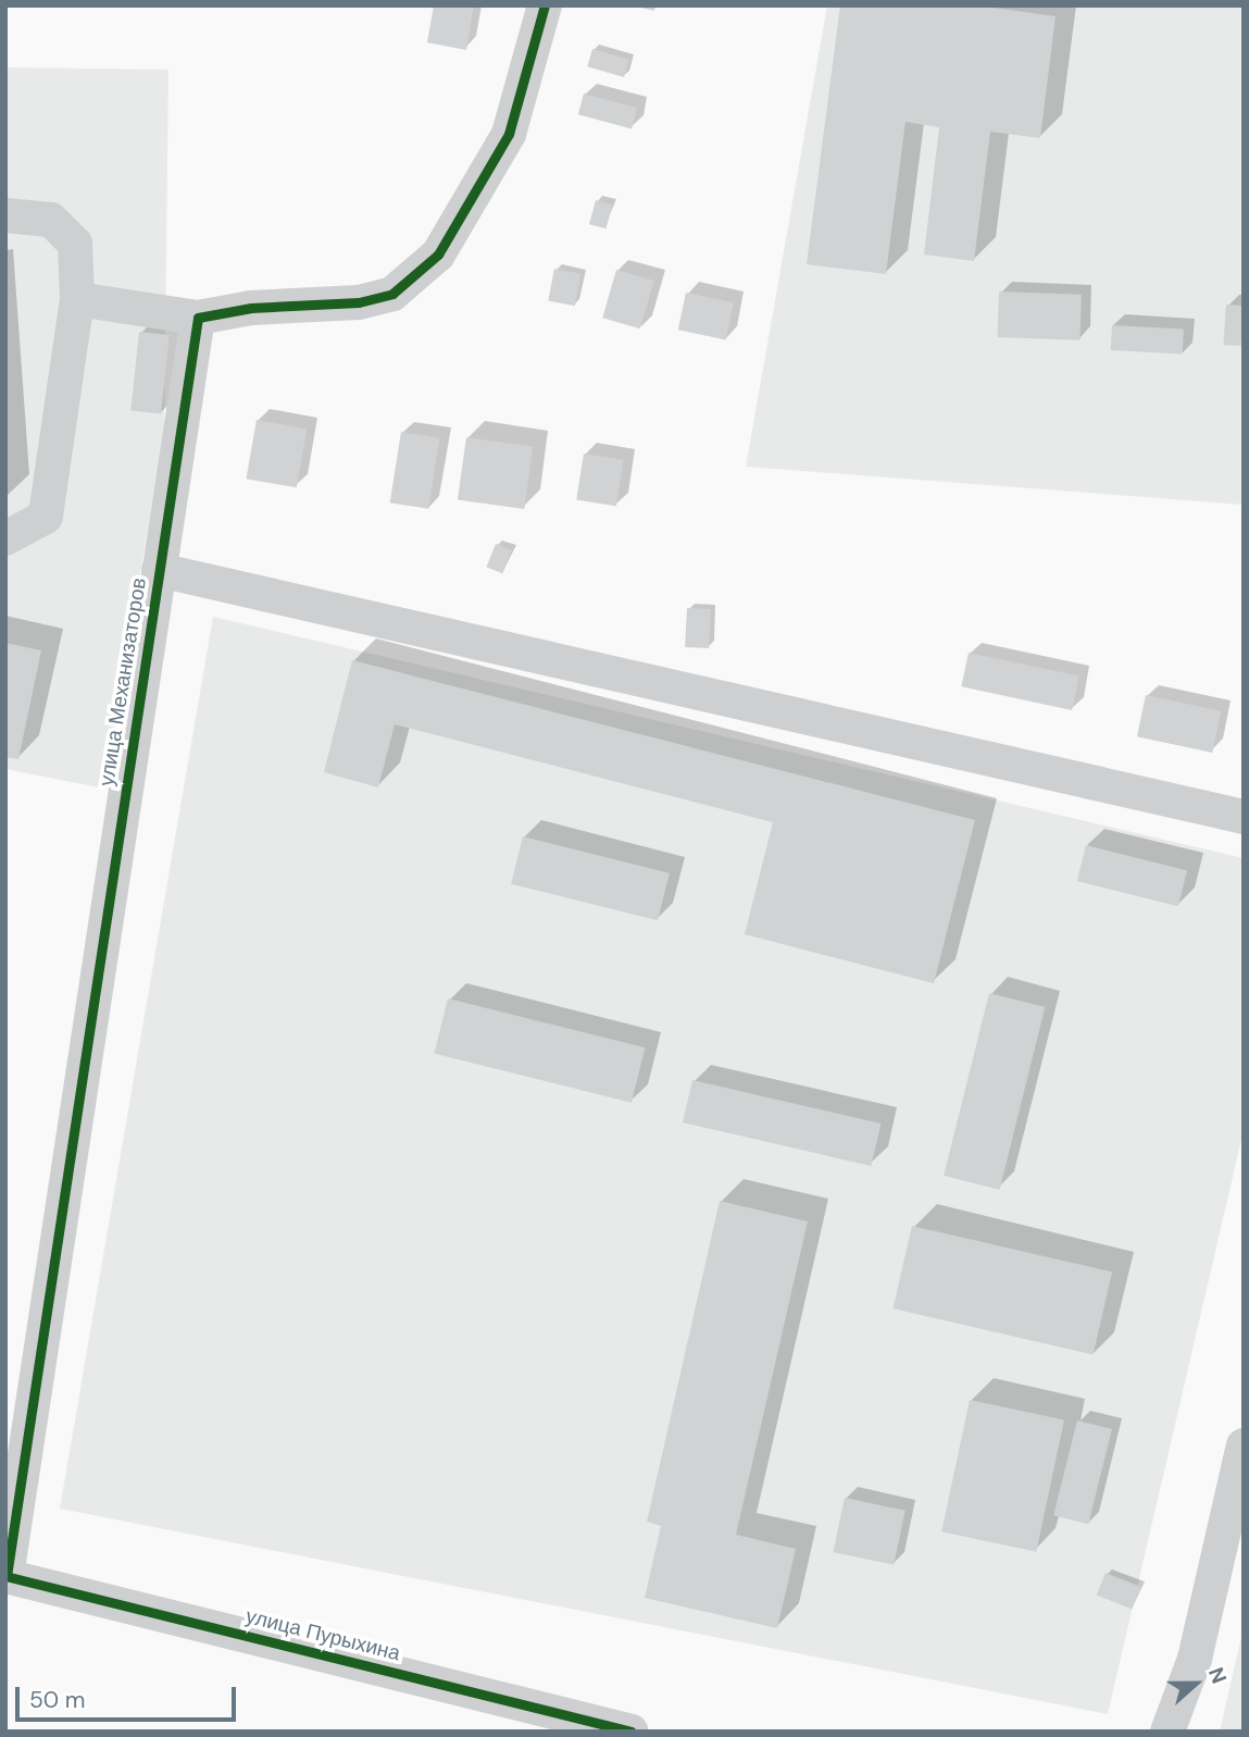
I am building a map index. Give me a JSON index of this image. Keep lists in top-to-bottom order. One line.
{"streets":{"street":["улица Механизаторов","улица Пурыхина"]},"crossings":[["улица Механизаторов","улица Пурыхина"]],"scale_bar":"50 m","north":"right"}
